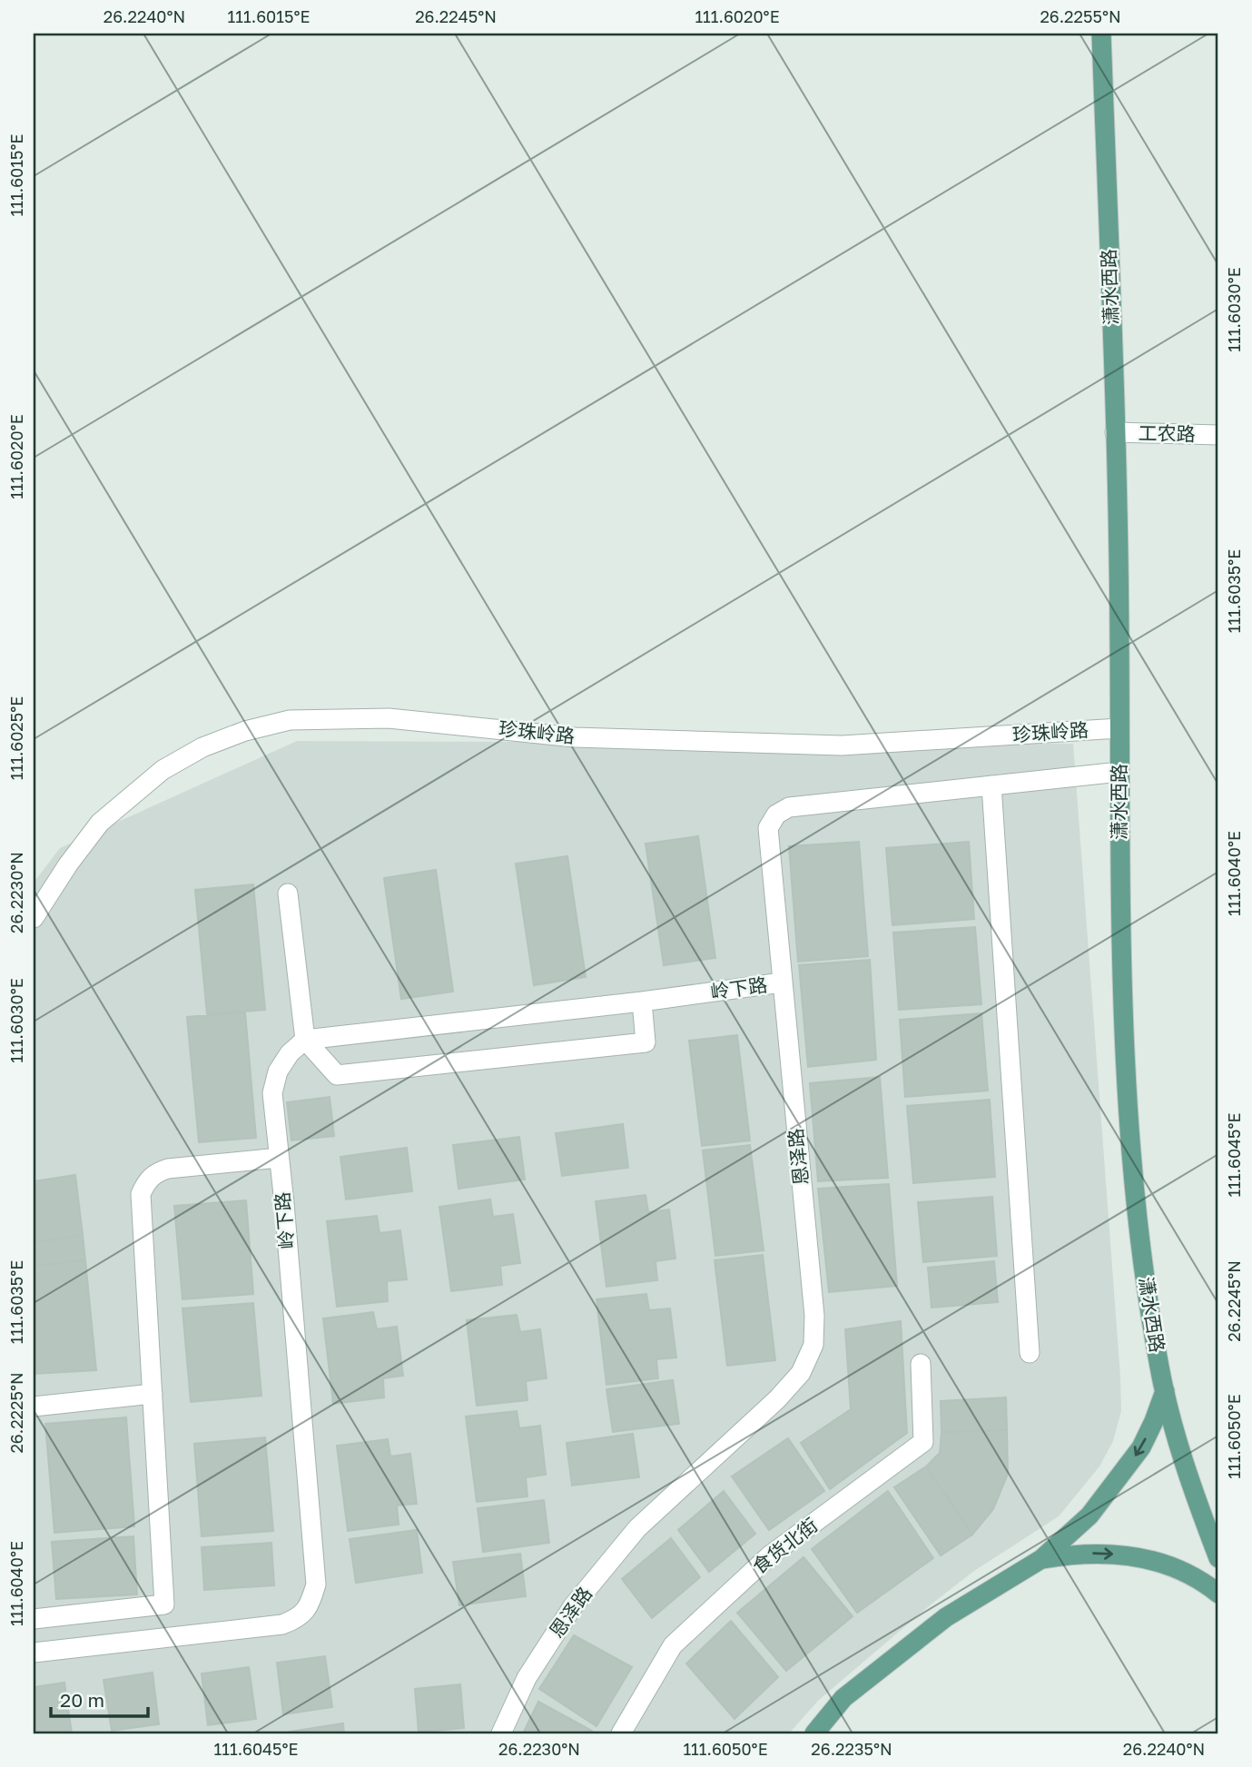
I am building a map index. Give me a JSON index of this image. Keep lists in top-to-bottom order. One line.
{"streets":{"main road":["潇水西路"],"street":["工农路","珍珠岭路","岭下路","恩泽路","食货北街"]},"crossings":[["潇水西路","工农路"],["潇水西路","珍珠岭路"],["潇水西路","恩泽路"],["岭下路","恩泽路"]],"scale_bar":"20 m","coordinates":["26.2240°N","111.6015°E","26.2245°N","111.6020°E","26.2255°N","111.6030°E","111.6035°E","111.6025°E","111.6040°E","26.2230°N","111.6045°E","26.2225°N","111.6050°E","26.2235°N"]}
